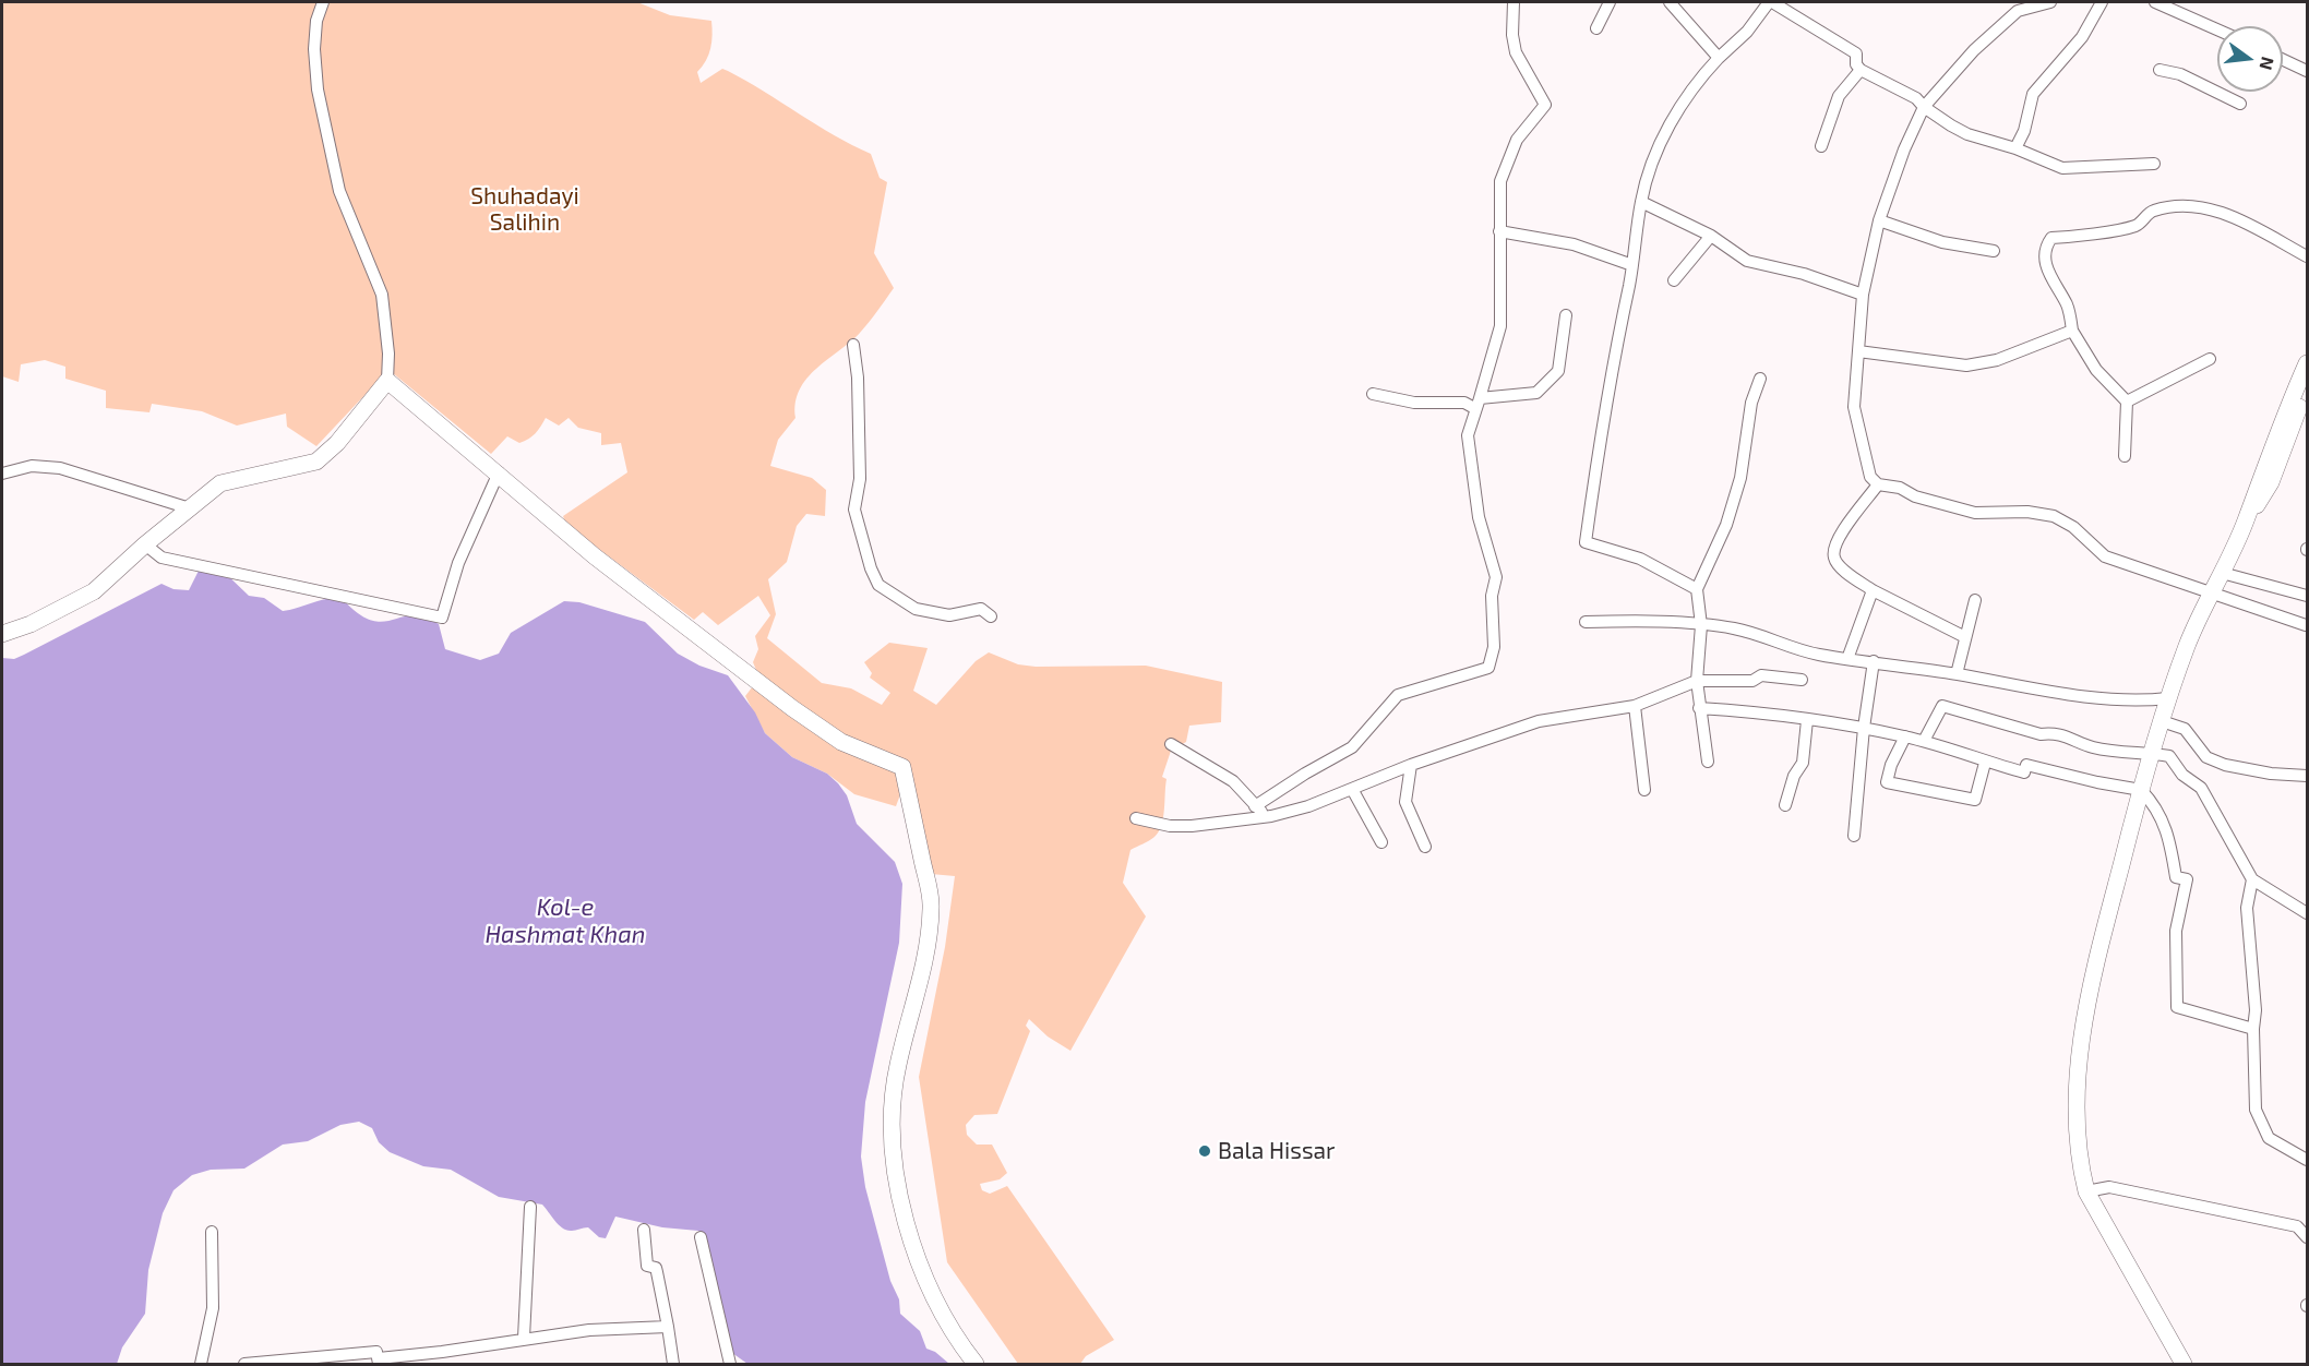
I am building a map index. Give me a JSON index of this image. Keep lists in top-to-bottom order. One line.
{"water":["Kol-e Hashmat Khan"],"parks":["Shuhadayi Salihin"],"places":["Bala Hissar"],"north":"right"}
